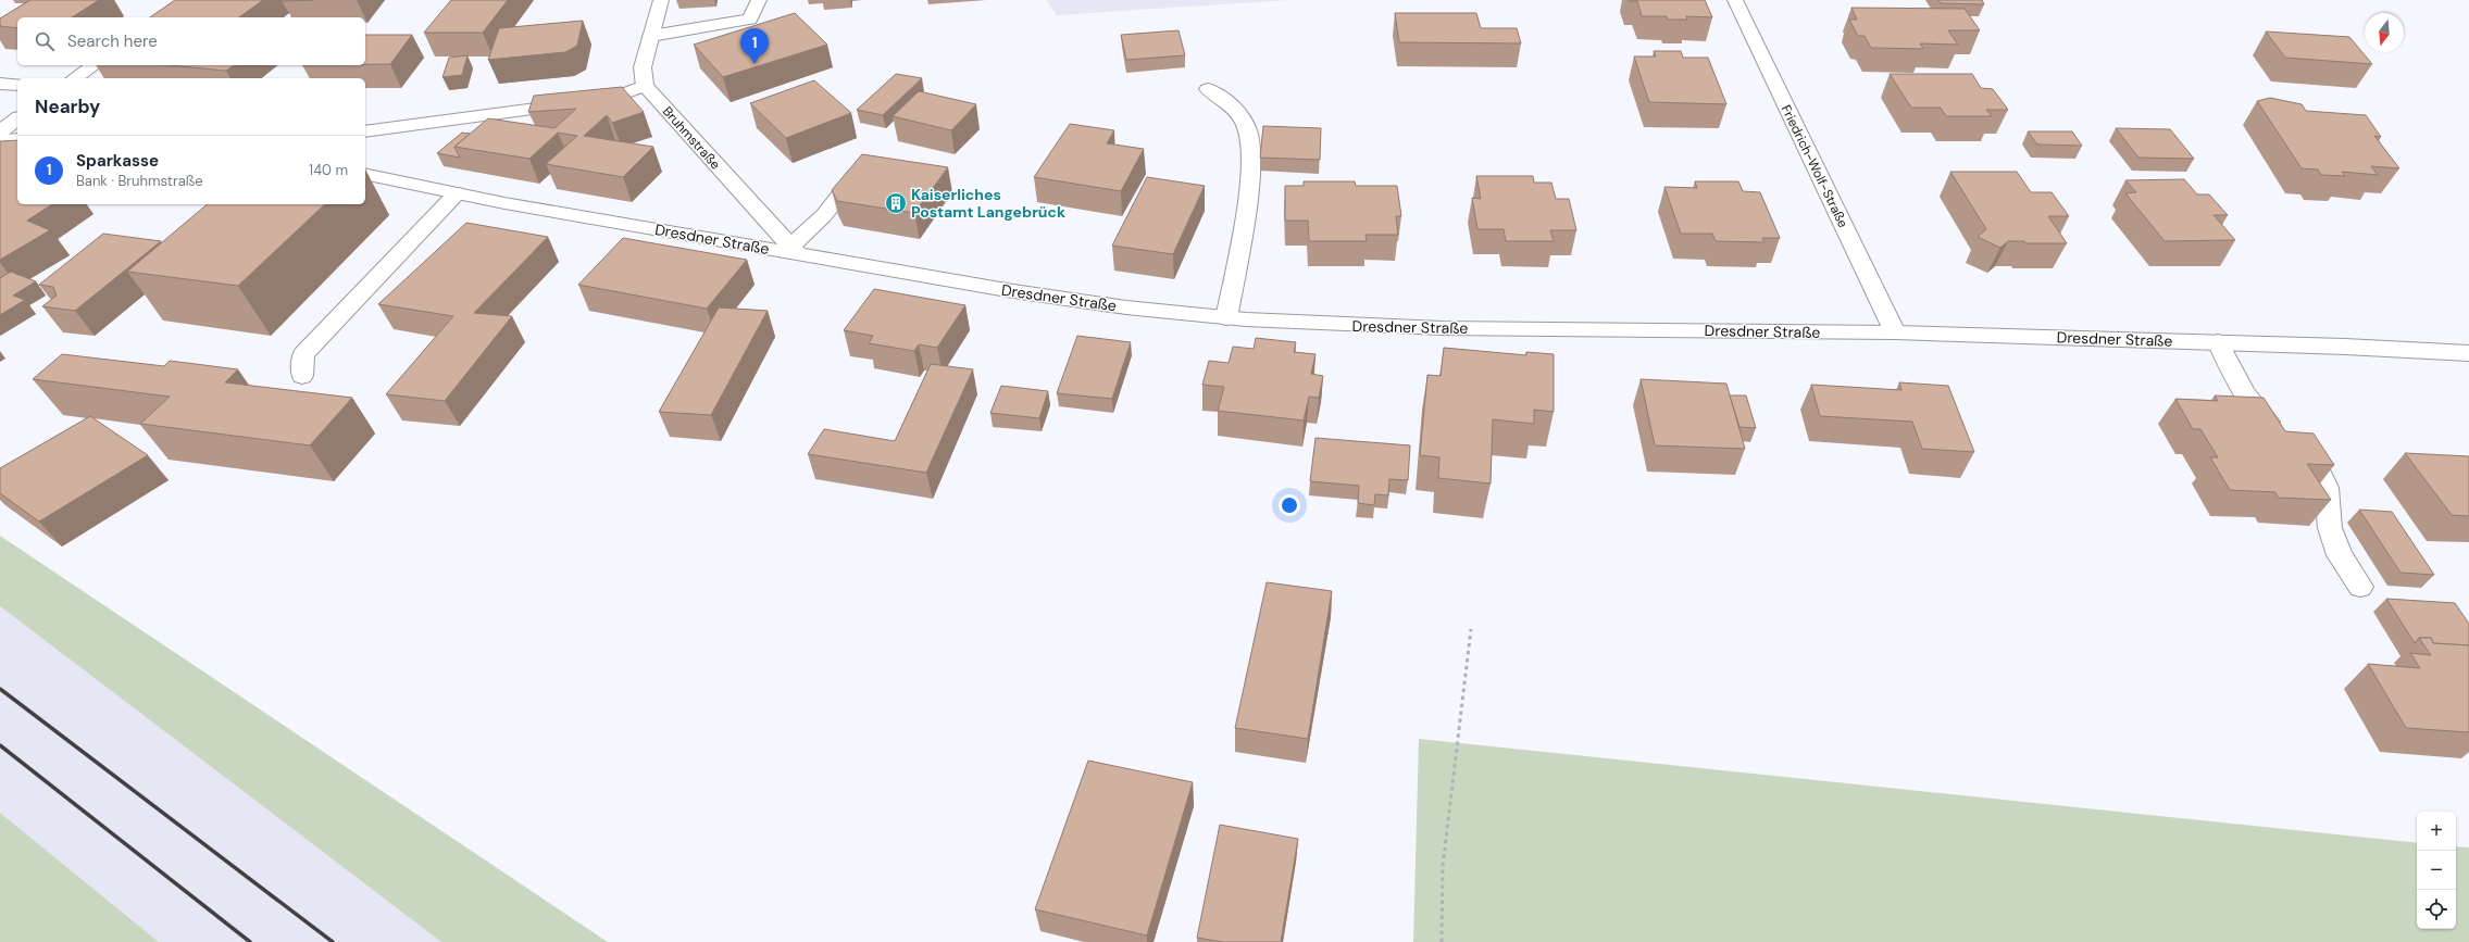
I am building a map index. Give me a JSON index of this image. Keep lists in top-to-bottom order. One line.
{"streets":{"main road":["Bruhmstraße","Friedrich-Wolf-Straße","Dresdner Straße"]},"crossings":[["Bruhmstraße","Dresdner Straße"],["Friedrich-Wolf-Straße","Dresdner Straße"]],"places":{"building":["Kaiserliches Postamt Langebrück"]},"north":"bottom","page":{"search":"Search here","pins":"1","heading":"Nearby","list":[{"mark":"1","name":"Sparkasse","note":"Bank · Bruhmstraße","value":"140 m"}],"map_buttons":["+","−"]}}
